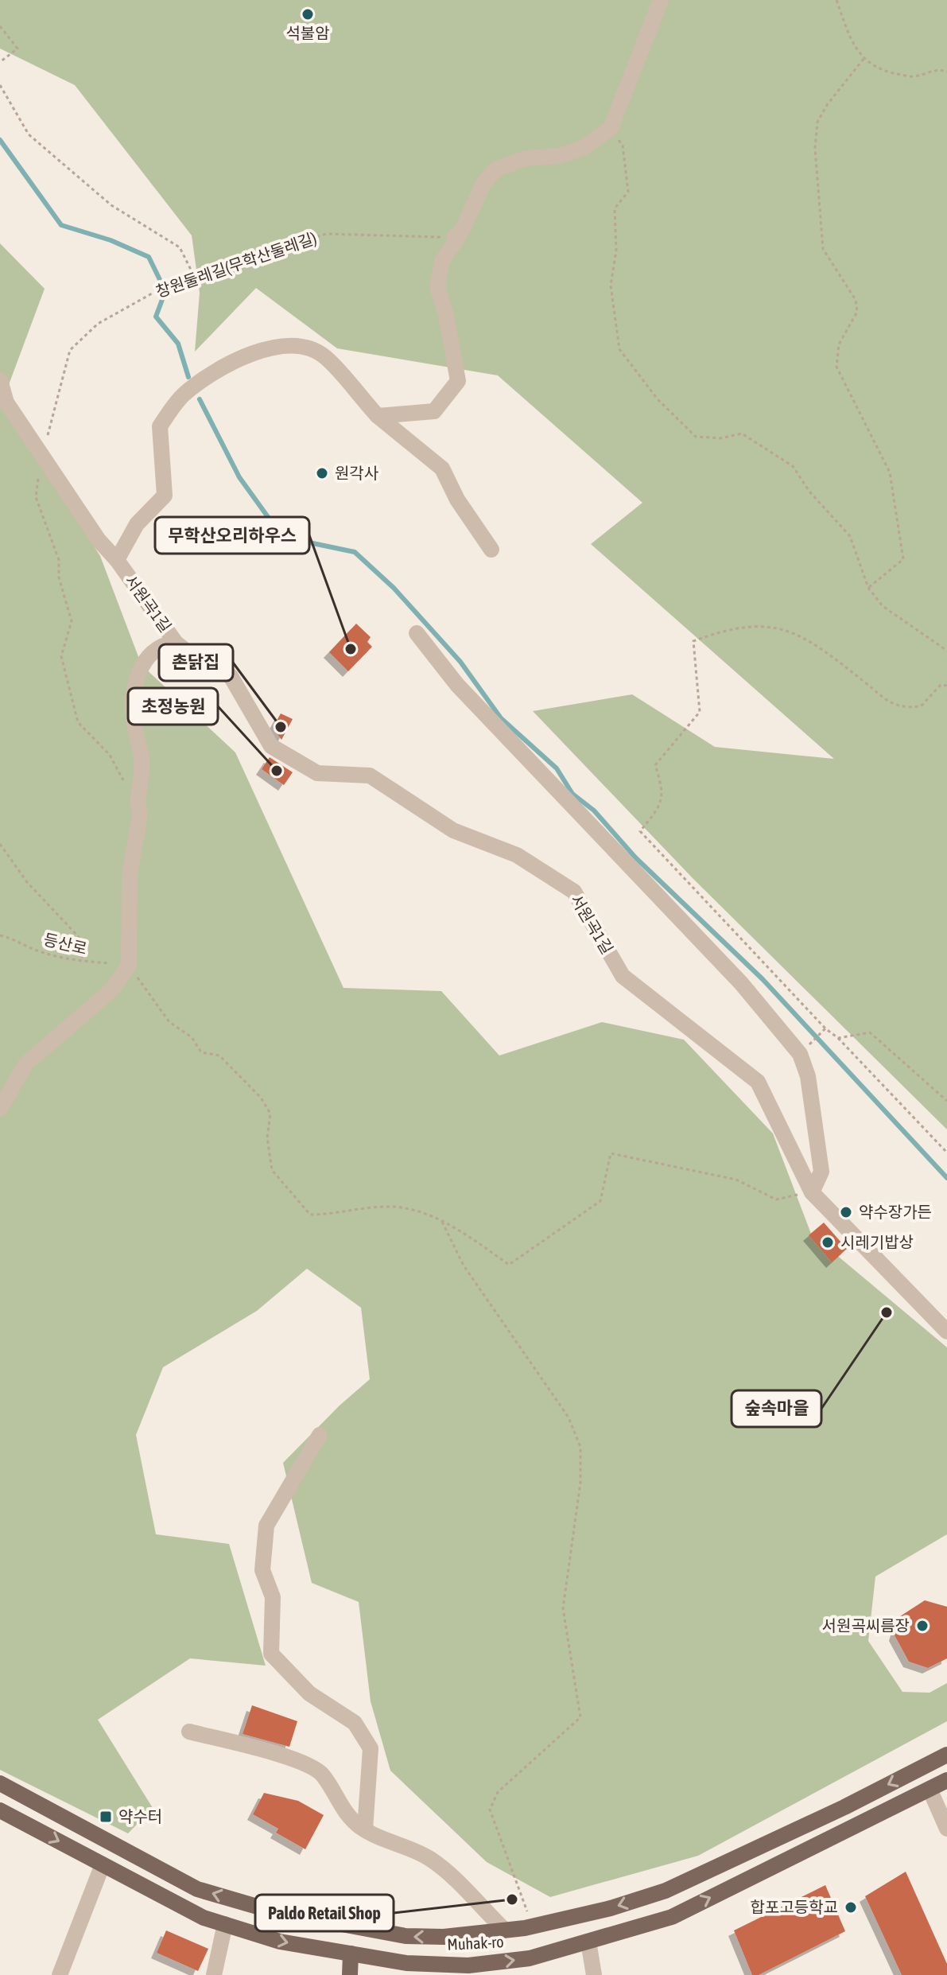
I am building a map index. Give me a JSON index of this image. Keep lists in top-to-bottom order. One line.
{"streets":{"main road":["Muhak-ro"],"street":["서원곡1길"],"path":["창원둘레길(무학산둘레길)","등산로"]},"crossings":[["창원둘레길(무학산둘레길)","서원곡1길"]],"places":{"other":["석불암","원각사","무학산오리하우스","촌닭집","초정농원","약수장가든","시레기밥상","숲속마을","서원곡씨름장","Paldo Retail Shop","합포고등학교"],"transit":["약수터"]}}
